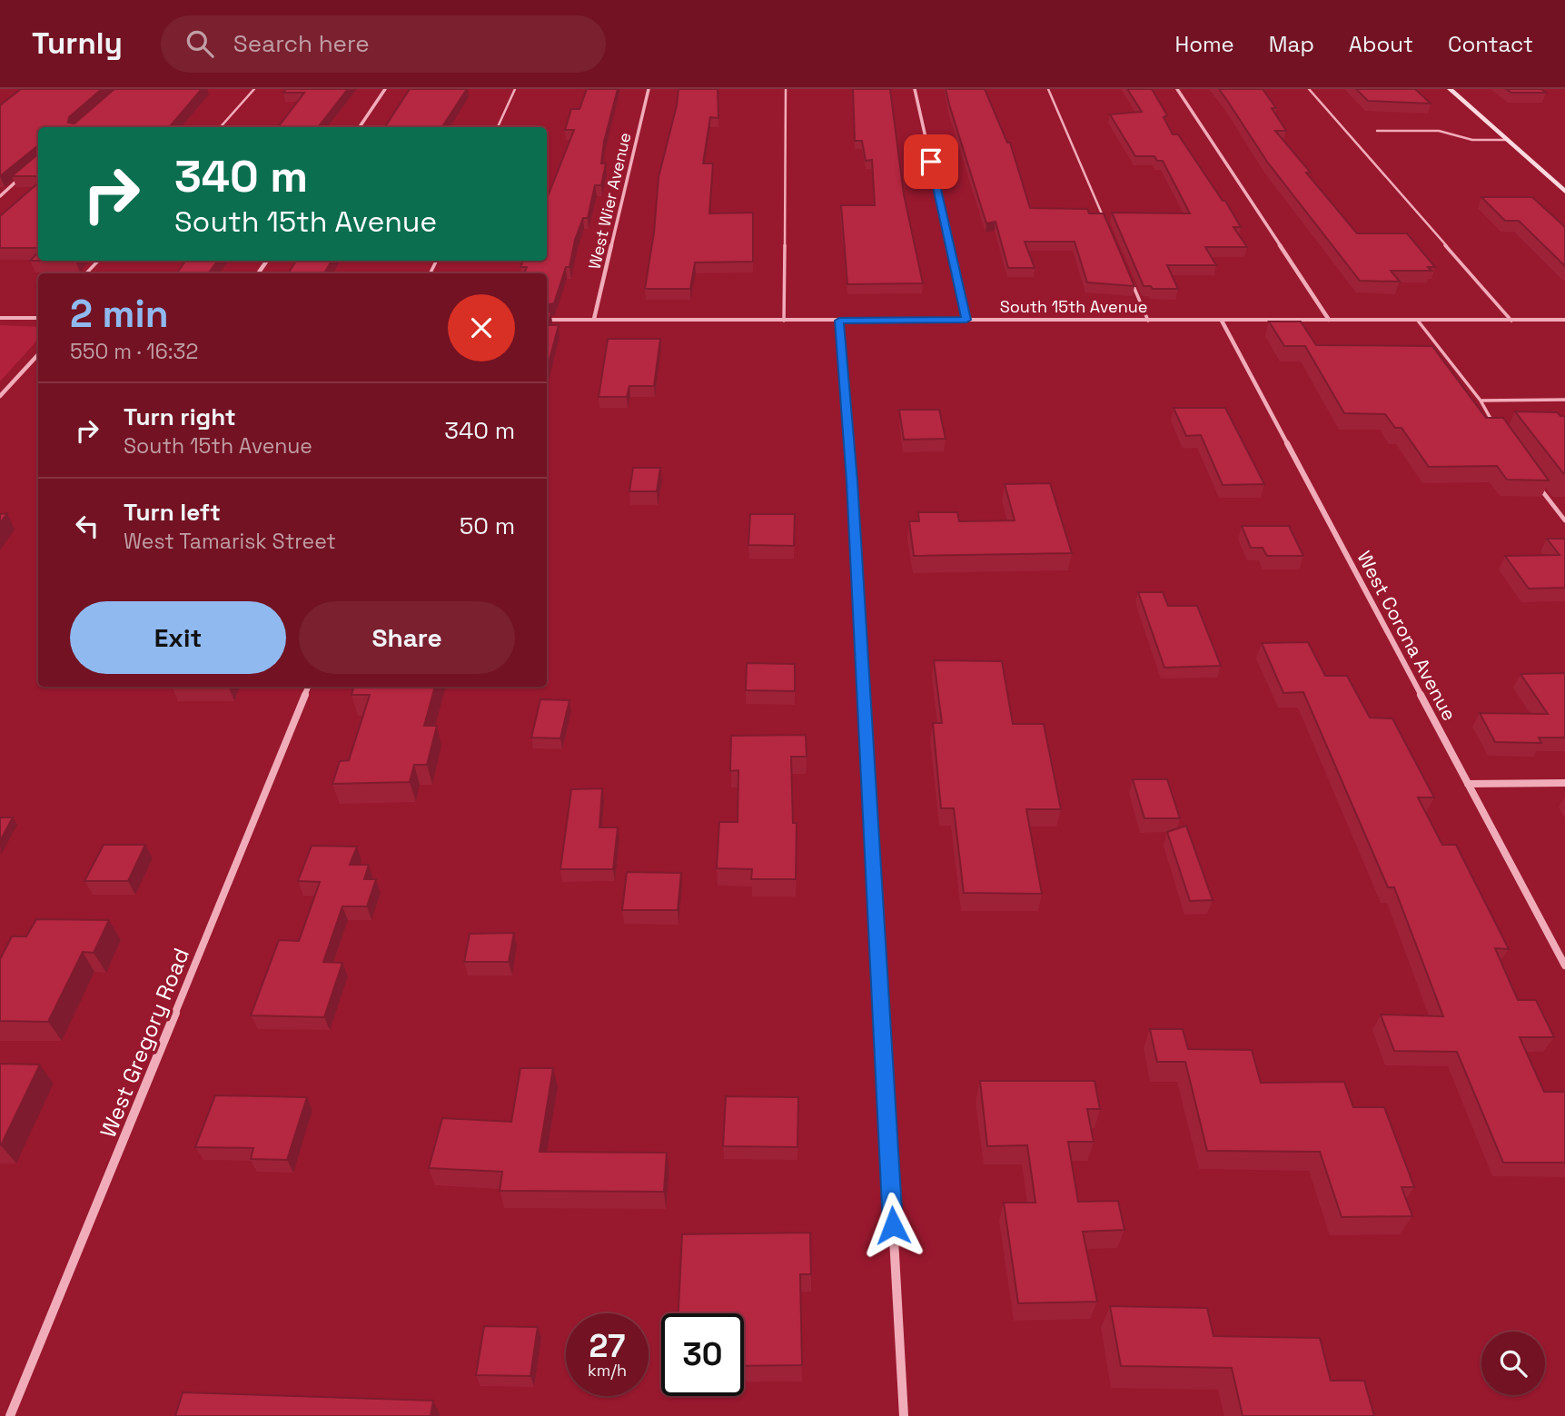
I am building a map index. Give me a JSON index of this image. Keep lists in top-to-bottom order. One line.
{"streets":{"street":["West Wier Avenue","South 15th Avenue","West Corona Avenue","West Gregory Road"]},"crossings":[["West Wier Avenue","South 15th Avenue"],["South 15th Avenue","West Corona Avenue"]],"page":{"header":"Turnly","search":"Search here","nav":["Home","Map","About","Contact"],"turn":["340 m","South 15th Avenue"],"heading":["2 min","550 m · 16:32"],"list":[{"name":"Turn right","note":"South 15th Avenue","value":"340 m"},{"name":"Turn left","note":"West Tamarisk Street","value":"50 m"}],"buttons":["Exit","Share"],"speed":"27 km/h","limit":"30"}}
